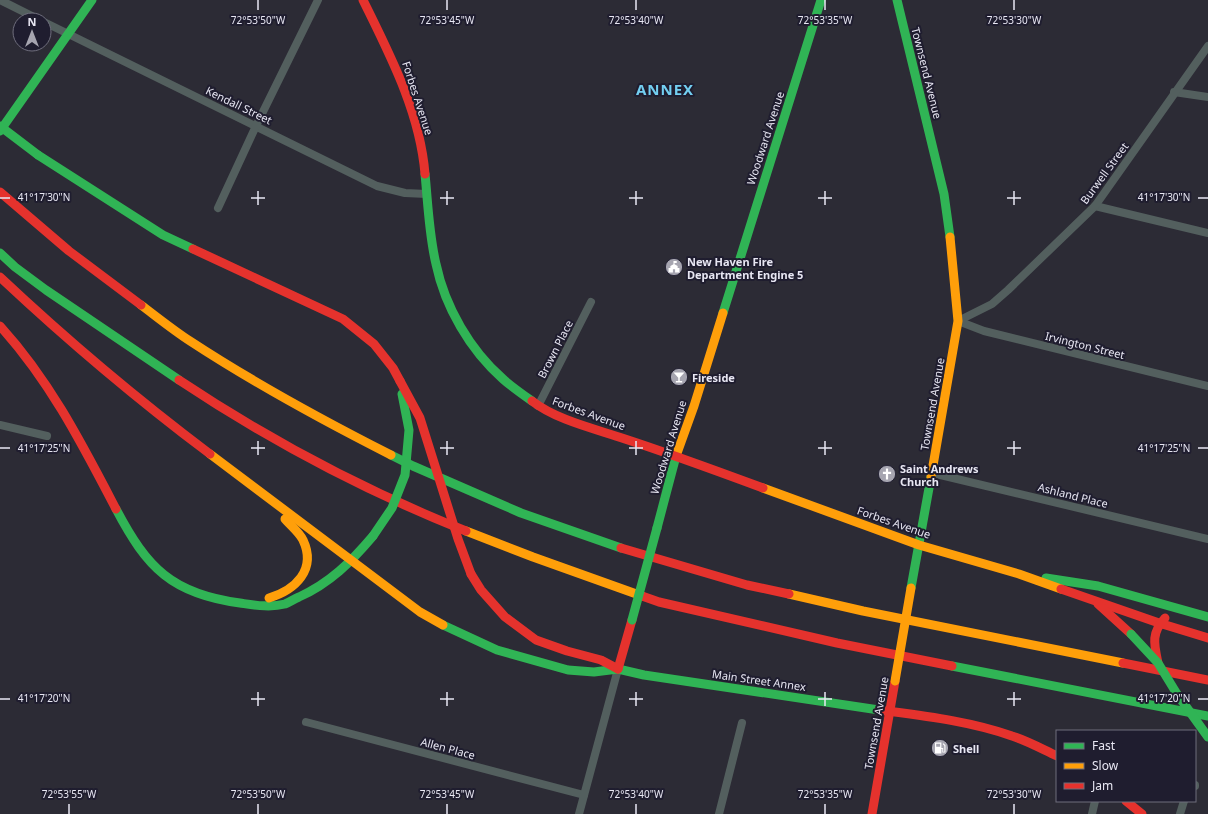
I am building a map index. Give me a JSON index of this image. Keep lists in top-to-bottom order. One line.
{"streets":{"main road":["Townsend Avenue","Forbes Avenue","Woodward Avenue","Main Street Annex"],"street":["Kendall Street","Burwell Street","Irvington Street","Brown Place","Ashland Place","Allen Place"]},"crossings":[["Townsend Avenue","Forbes Avenue"],["Townsend Avenue","Burwell Street"],["Townsend Avenue","Irvington Street"],["Townsend Avenue","Ashland Place"],["Townsend Avenue","Main Street Annex"],["Forbes Avenue","Kendall Street"],["Forbes Avenue","Woodward Avenue"],["Forbes Avenue","Brown Place"],["Woodward Avenue","Main Street Annex"],["Woodward Avenue","Allen Place"],["Burwell Street","Irvington Street"]],"districts":["ANNEX"],"places":{"public building":["New Haven Fire Department Engine 5"],"bar":["Fireside"],"church":["Saint Andrews Church"],"fuel station":["Shell"]},"legend":["Fast","Slow","Jam"],"north":"top","coordinates":["72°53'50\"W","72°53'45\"W","72°53'40\"W","72°53'35\"W","72°53'30\"W","41°17'30\"N","41°17'25\"N","41°17'20\"N","72°53'55\"W"]}
